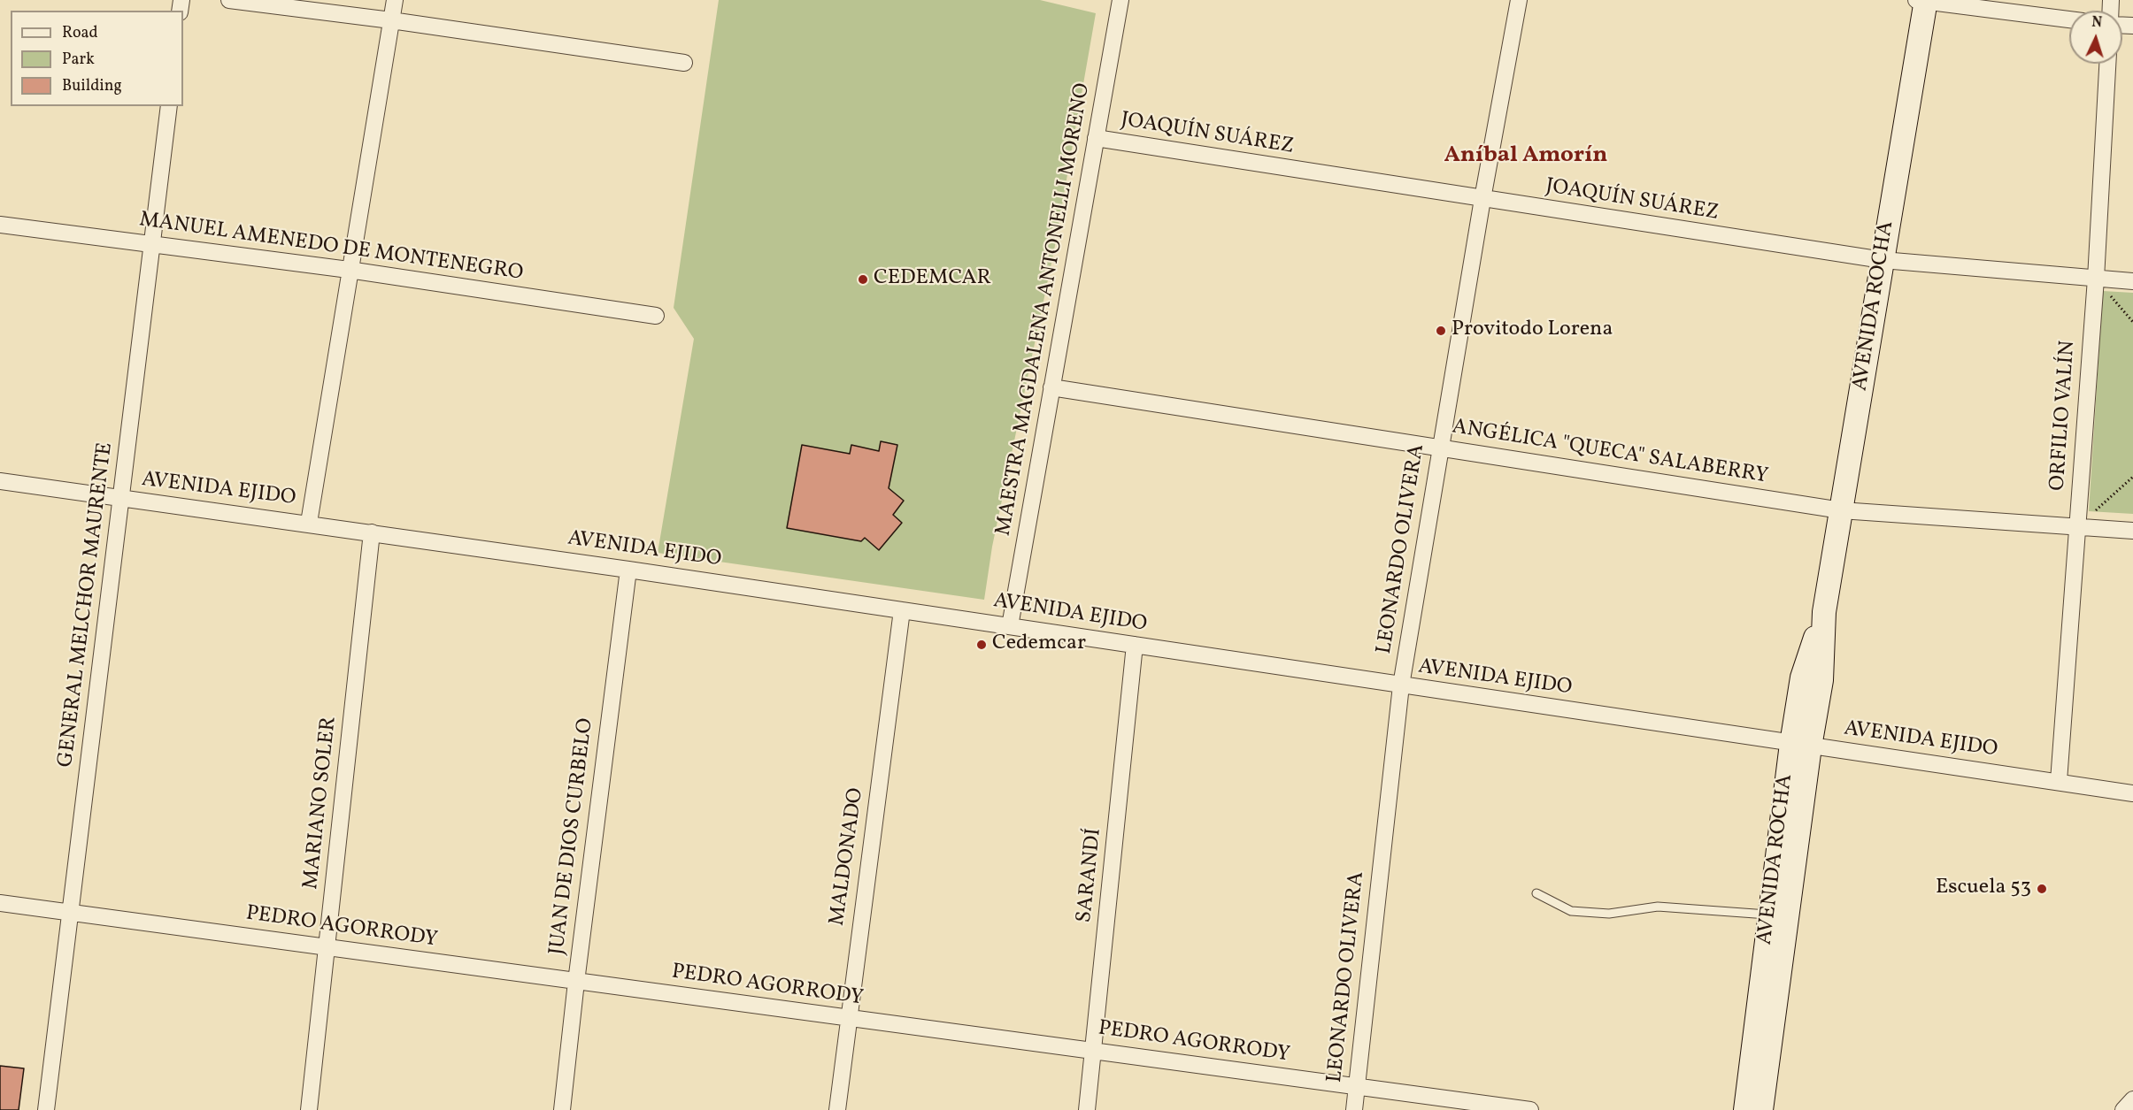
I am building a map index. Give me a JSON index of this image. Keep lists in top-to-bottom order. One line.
{"streets":{"street":["JOAQUÍN SUÁREZ","MANUEL AMENEDO DE MONTENEGRO","AVENIDA ROCHA","MAESTRA MAGDALENA ANTONELLI MORENO","ORFILIO VALÍN","ANGÉLICA \"QUECA\" SALABERRY","AVENIDA EJIDO","LEONARDO OLIVERA","GENERAL MELCHOR MAURENTE","MARIANO SOLER","JUAN DE DIOS CURBELO","MALDONADO","SARANDÍ","PEDRO AGORRODY"]},"crossings":[["JOAQUÍN SUÁREZ","AVENIDA ROCHA"],["JOAQUÍN SUÁREZ","MAESTRA MAGDALENA ANTONELLI MORENO"],["JOAQUÍN SUÁREZ","ORFILIO VALÍN"],["JOAQUÍN SUÁREZ","LEONARDO OLIVERA"],["MANUEL AMENEDO DE MONTENEGRO","GENERAL MELCHOR MAURENTE"],["AVENIDA ROCHA","ANGÉLICA \"QUECA\" SALABERRY"],["AVENIDA ROCHA","AVENIDA EJIDO"],["MAESTRA MAGDALENA ANTONELLI MORENO","ANGÉLICA \"QUECA\" SALABERRY"],["MAESTRA MAGDALENA ANTONELLI MORENO","AVENIDA EJIDO"],["ORFILIO VALÍN","ANGÉLICA \"QUECA\" SALABERRY"],["ORFILIO VALÍN","AVENIDA EJIDO"],["ANGÉLICA \"QUECA\" SALABERRY","LEONARDO OLIVERA"],["AVENIDA EJIDO","LEONARDO OLIVERA"],["AVENIDA EJIDO","GENERAL MELCHOR MAURENTE"],["AVENIDA EJIDO","MARIANO SOLER"],["AVENIDA EJIDO","JUAN DE DIOS CURBELO"],["AVENIDA EJIDO","MALDONADO"],["AVENIDA EJIDO","SARANDÍ"],["LEONARDO OLIVERA","PEDRO AGORRODY"],["GENERAL MELCHOR MAURENTE","PEDRO AGORRODY"],["MARIANO SOLER","PEDRO AGORRODY"],["JUAN DE DIOS CURBELO","PEDRO AGORRODY"],["MALDONADO","PEDRO AGORRODY"],["SARANDÍ","PEDRO AGORRODY"]],"districts":["Aníbal Amorín"],"places":["CEDEMCAR","Provitodo Lorena","Cedemcar","Escuela 53"],"legend":["Road","Park","Building"],"north":"top"}
